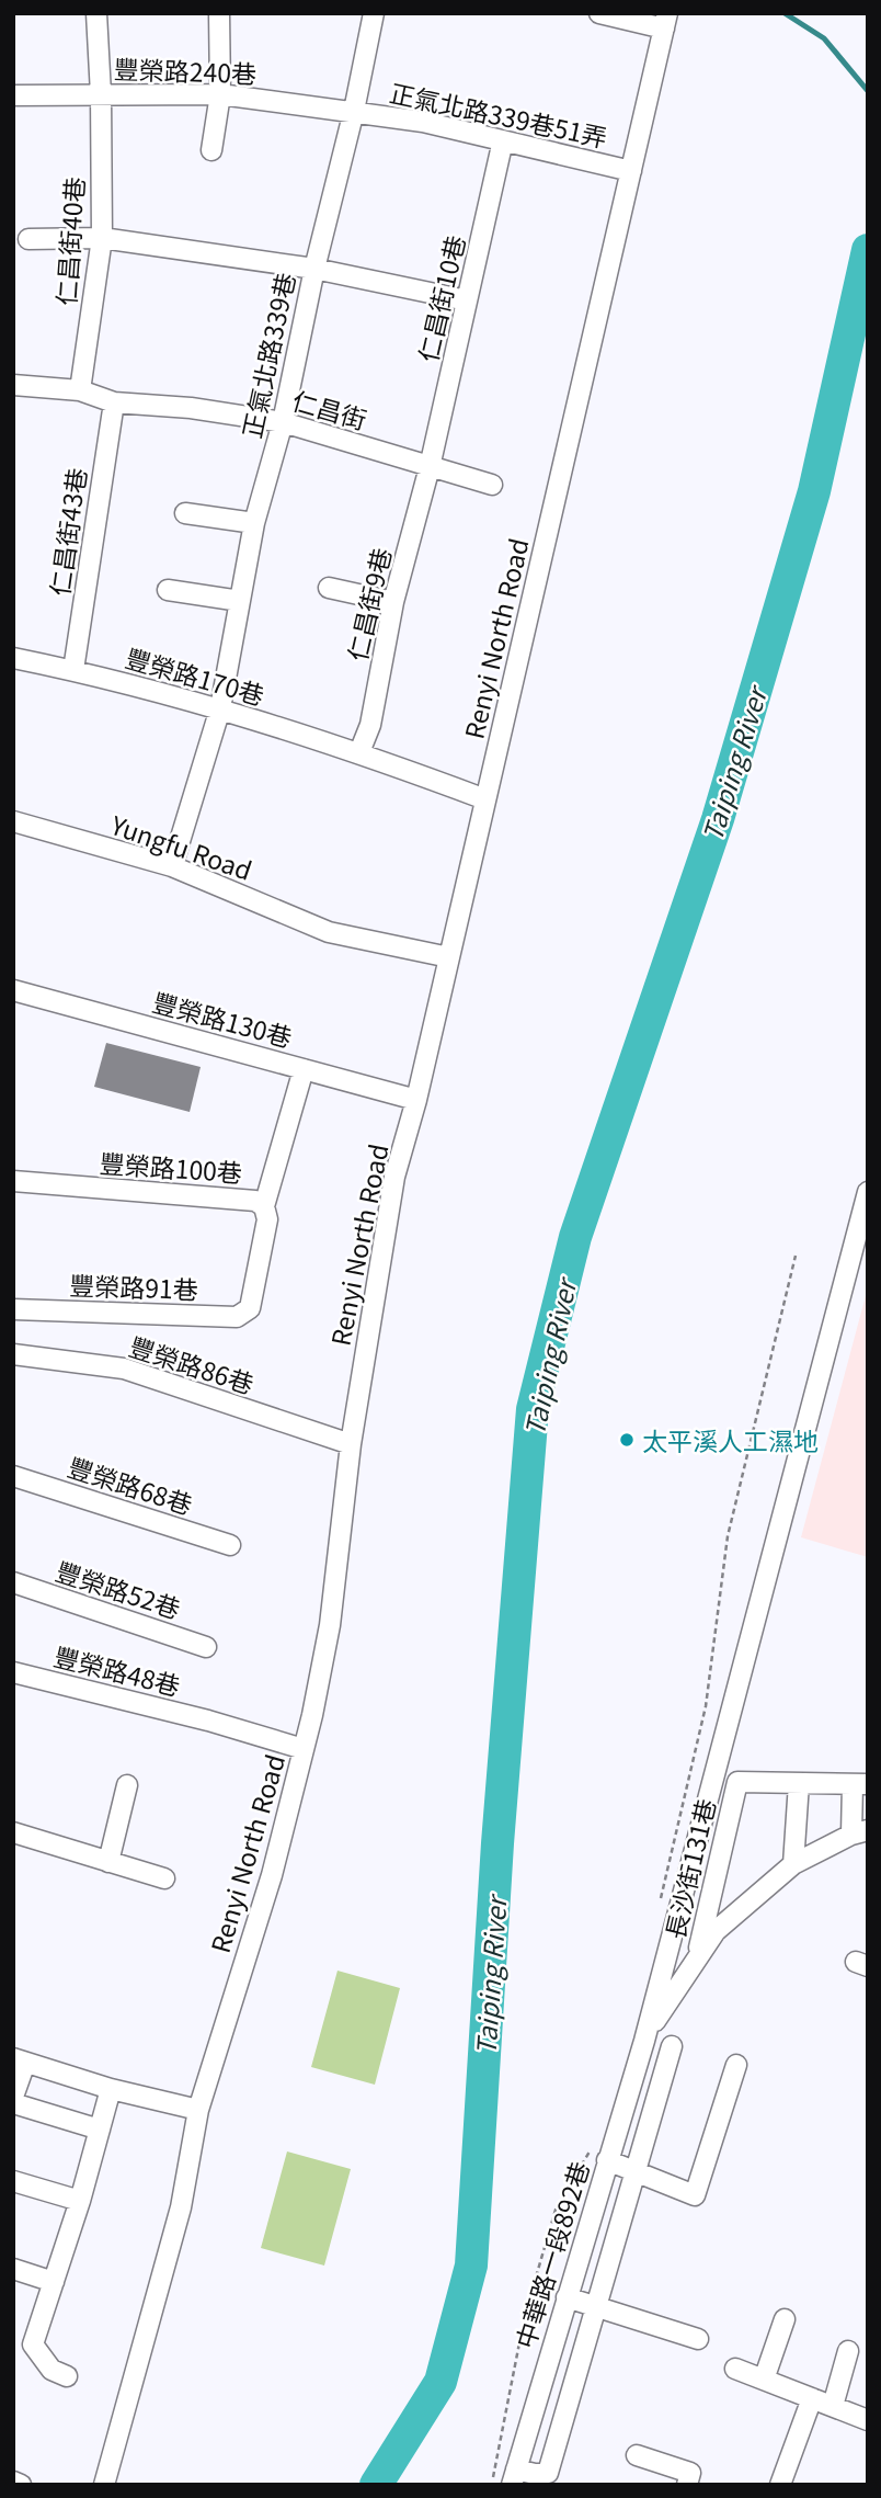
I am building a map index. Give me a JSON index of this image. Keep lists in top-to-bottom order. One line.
{"streets":{"street":["豐榮路240巷","正氣北路339巷51弄","仁昌街40巷","仁昌街10巷","正氣北路339巷","仁昌街","仁昌街43巷","仁昌街9巷","Renyi North Road","豐榮路170巷","Yungfu Road","豐榮路130巷","豐榮路100巷","豐榮路91巷","豐榮路86巷","豐榮路68巷","豐榮路52巷","豐榮路48巷","長沙街131巷","中華路一段892巷"]},"crossings":[["豐榮路240巷","正氣北路339巷51弄"],["豐榮路240巷","仁昌街40巷"],["豐榮路240巷","正氣北路339巷"],["正氣北路339巷51弄","仁昌街10巷"],["正氣北路339巷51弄","正氣北路339巷"],["正氣北路339巷51弄","Renyi North Road"],["仁昌街40巷","仁昌街"],["仁昌街10巷","仁昌街"],["仁昌街10巷","仁昌街9巷"],["正氣北路339巷","仁昌街"],["正氣北路339巷","豐榮路170巷"],["正氣北路339巷","Yungfu Road"],["仁昌街","仁昌街43巷"],["仁昌街","仁昌街9巷"],["仁昌街43巷","豐榮路170巷"],["仁昌街9巷","豐榮路170巷"],["Renyi North Road","豐榮路170巷"],["Renyi North Road","Yungfu Road"],["Renyi North Road","豐榮路130巷"],["Renyi North Road","豐榮路86巷"],["Renyi North Road","豐榮路48巷"],["豐榮路100巷","豐榮路91巷"]],"water":["Taiping River"],"places":["太平溪人工濕地"]}
